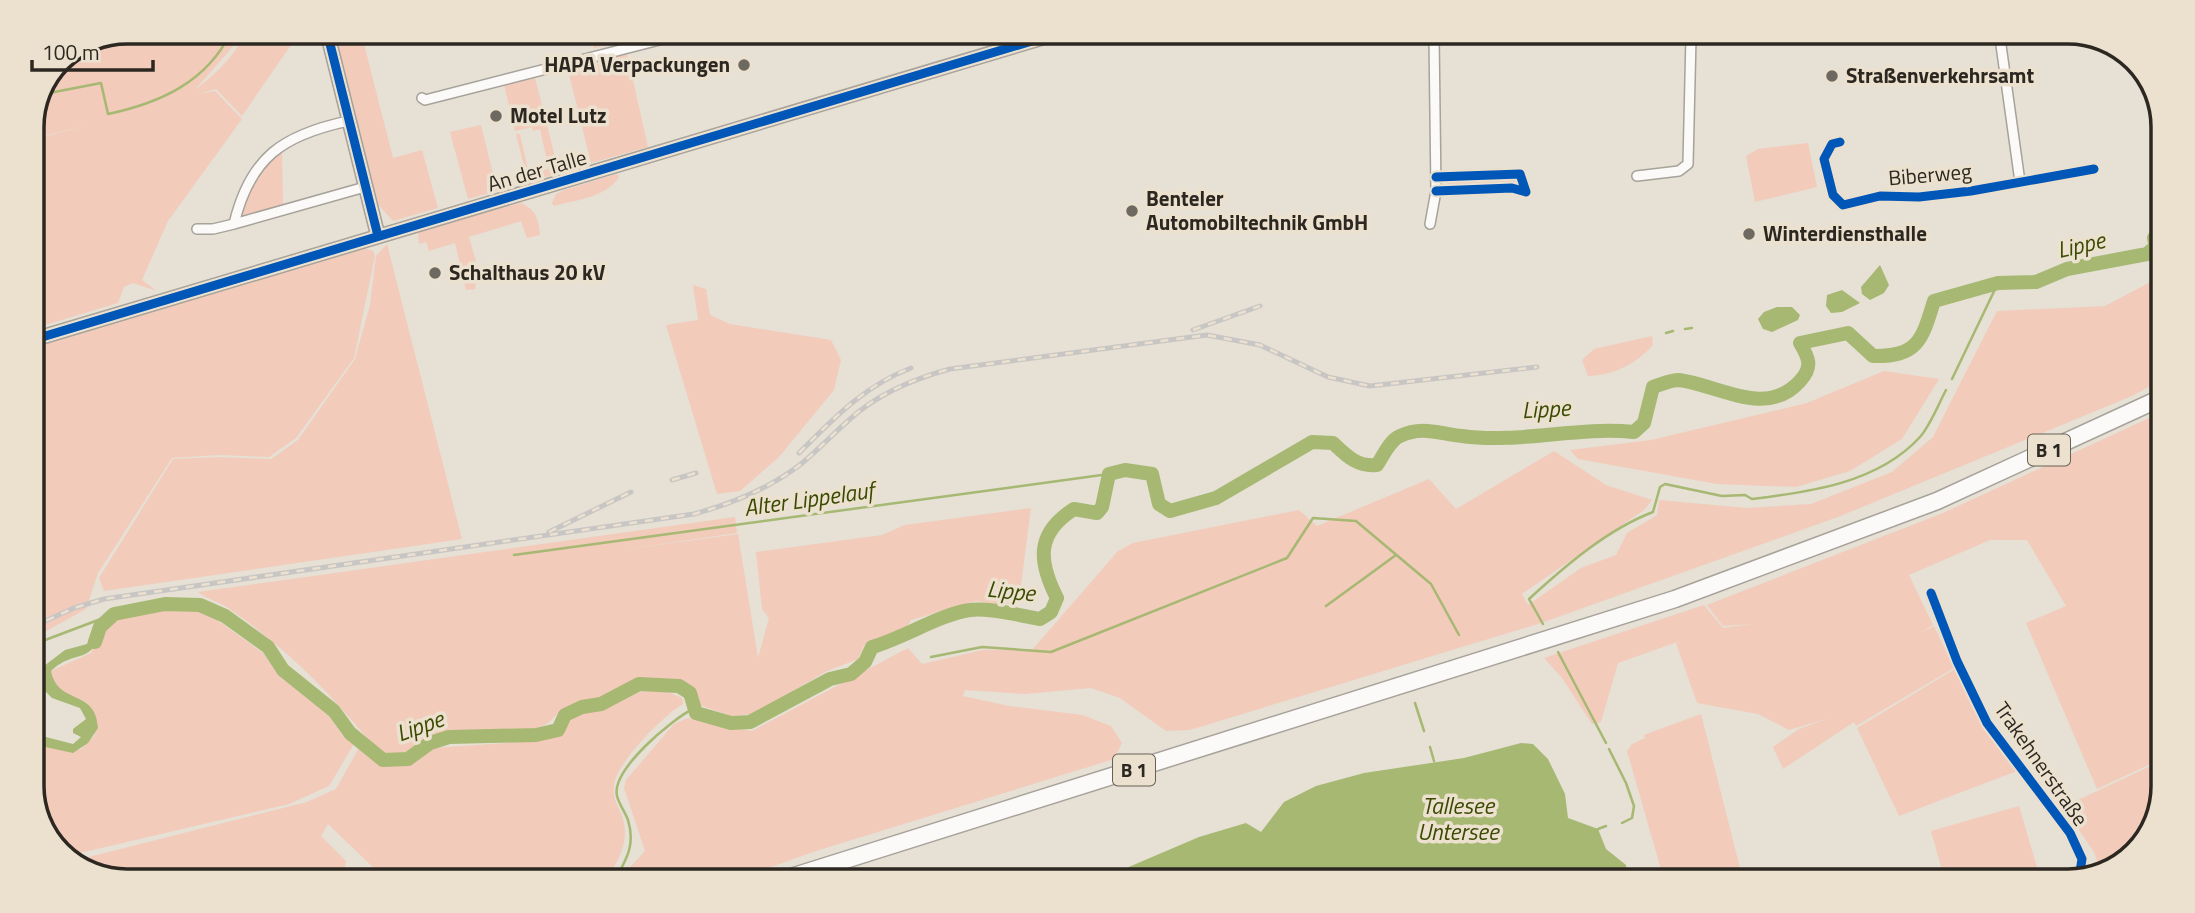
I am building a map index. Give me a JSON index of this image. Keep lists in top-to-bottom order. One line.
{"streets":{"highway":["B 1"],"street":["An der Talle","Biberweg","Trakehnerstraße"]},"water":["Lippe","Alter Lippelauf","Tallesee Untersee"],"places":["HAPA Verpackungen","Straßenverkehrsamt","Motel Lutz","Benteler Automobiltechnik GmbH","Winterdiensthalle","Schalthaus 20 kV"],"scale_bar":"100 m"}
